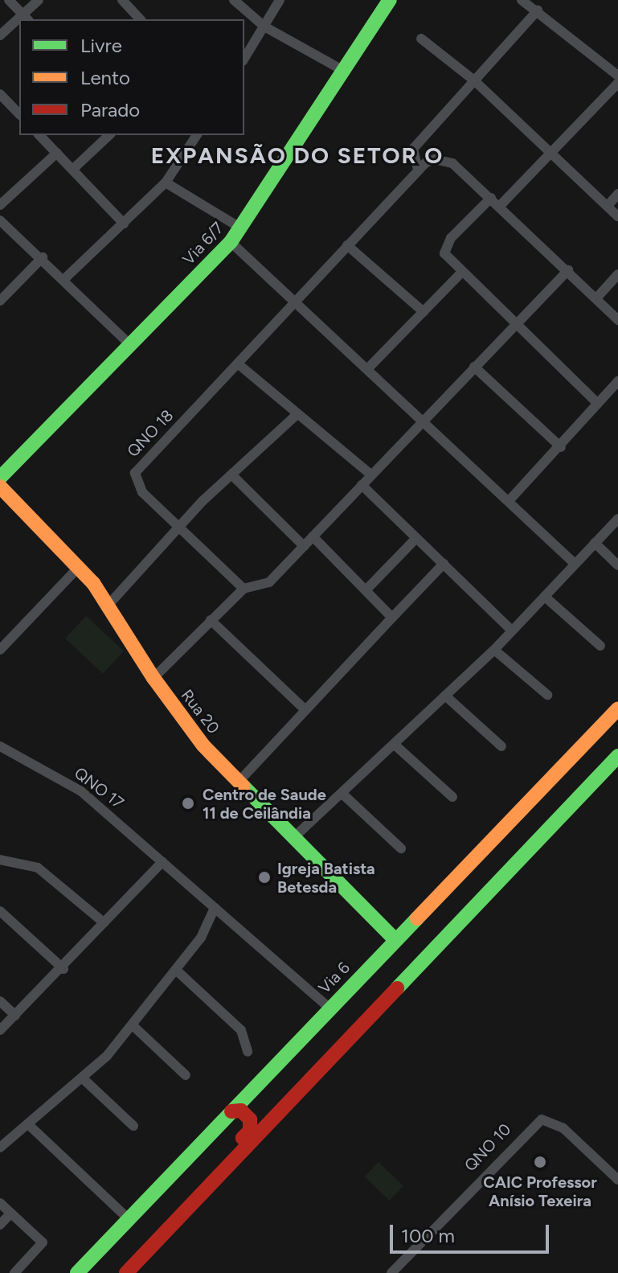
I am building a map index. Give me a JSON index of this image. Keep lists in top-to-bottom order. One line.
{"streets":{"main road":["Via 6/7","Rua 20","Via 6"],"street":["QNO 18","QNO 17","QNO 10"]},"crossings":[["Rua 20","Via 6"],["QNO 17","Via 6"]],"districts":["EXPANSÃO DO SETOR O"],"places":["Centro de Saude 11 de Ceilândia","Igreja Batista Betesda","CAIC Professor Anísio Texeira"],"legend":["Livre","Lento","Parado"],"scale_bar":"100 m"}
